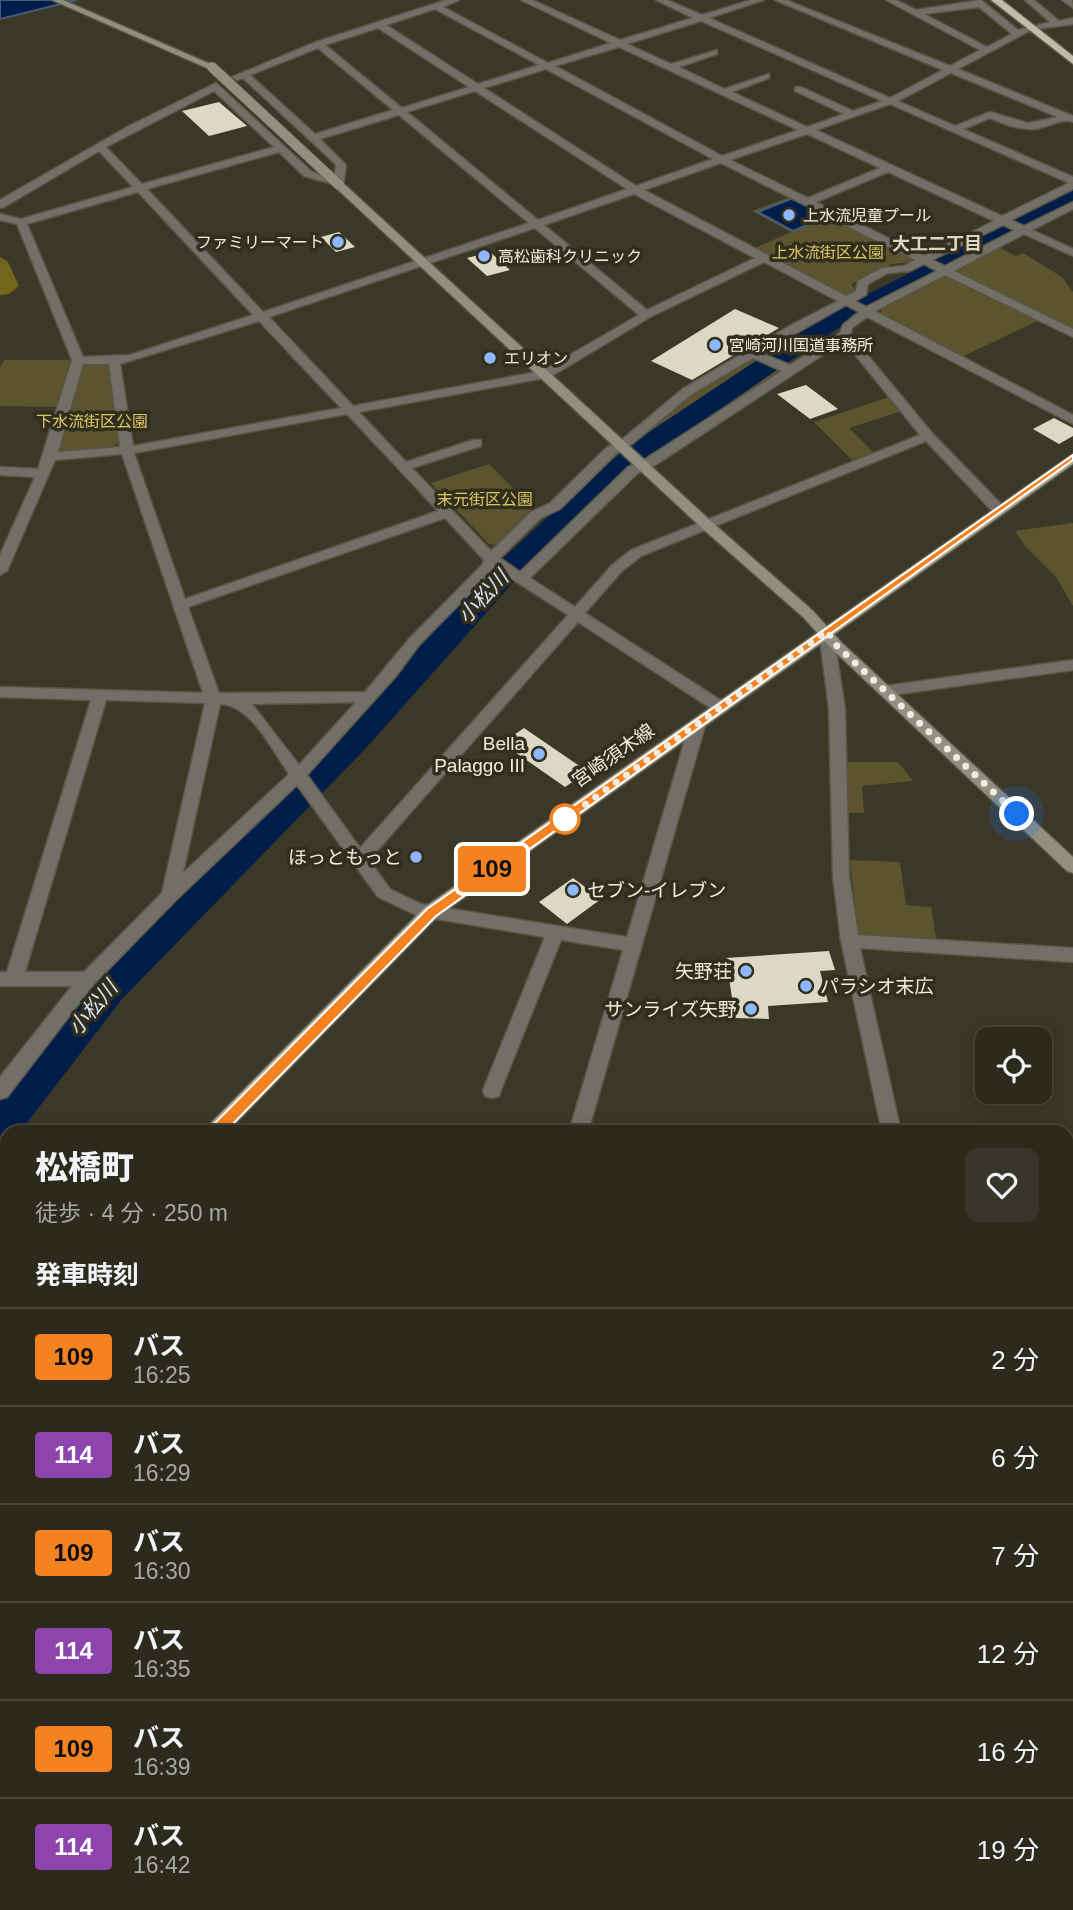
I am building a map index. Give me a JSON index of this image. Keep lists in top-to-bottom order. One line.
{"streets":{"main road":["宮崎須木線"]},"districts":["大工二丁目"],"water":["小松川"],"parks":["上水流街区公園","下水流街区公園","末元街区公園"],"places":["上水流児童プール","ファミリーマート","高松歯科クリニック","宮崎河川国道事務所","エリオン","Bella Palaggo III","ほっともっと","セブン-イレブン","矢野荘","パラシオ末広","サンライズ矢野"],"lines":["bus line 109"],"page":{"on_map":"109","heading":[["松橋町","徒歩 · 4 分 · 250 m"],"発車時刻"],"list":[{"mark":"109","name":"バス","note":"16:25","value":"2 分"},{"mark":"114","name":"バス","note":"16:29","value":"6 分"},{"mark":"109","name":"バス","note":"16:30","value":"7 分"},{"mark":"114","name":"バス","note":"16:35","value":"12 分"},{"mark":"109","name":"バス","note":"16:39","value":"16 分"},{"mark":"114","name":"バス","note":"16:42","value":"19 分"}]}}
